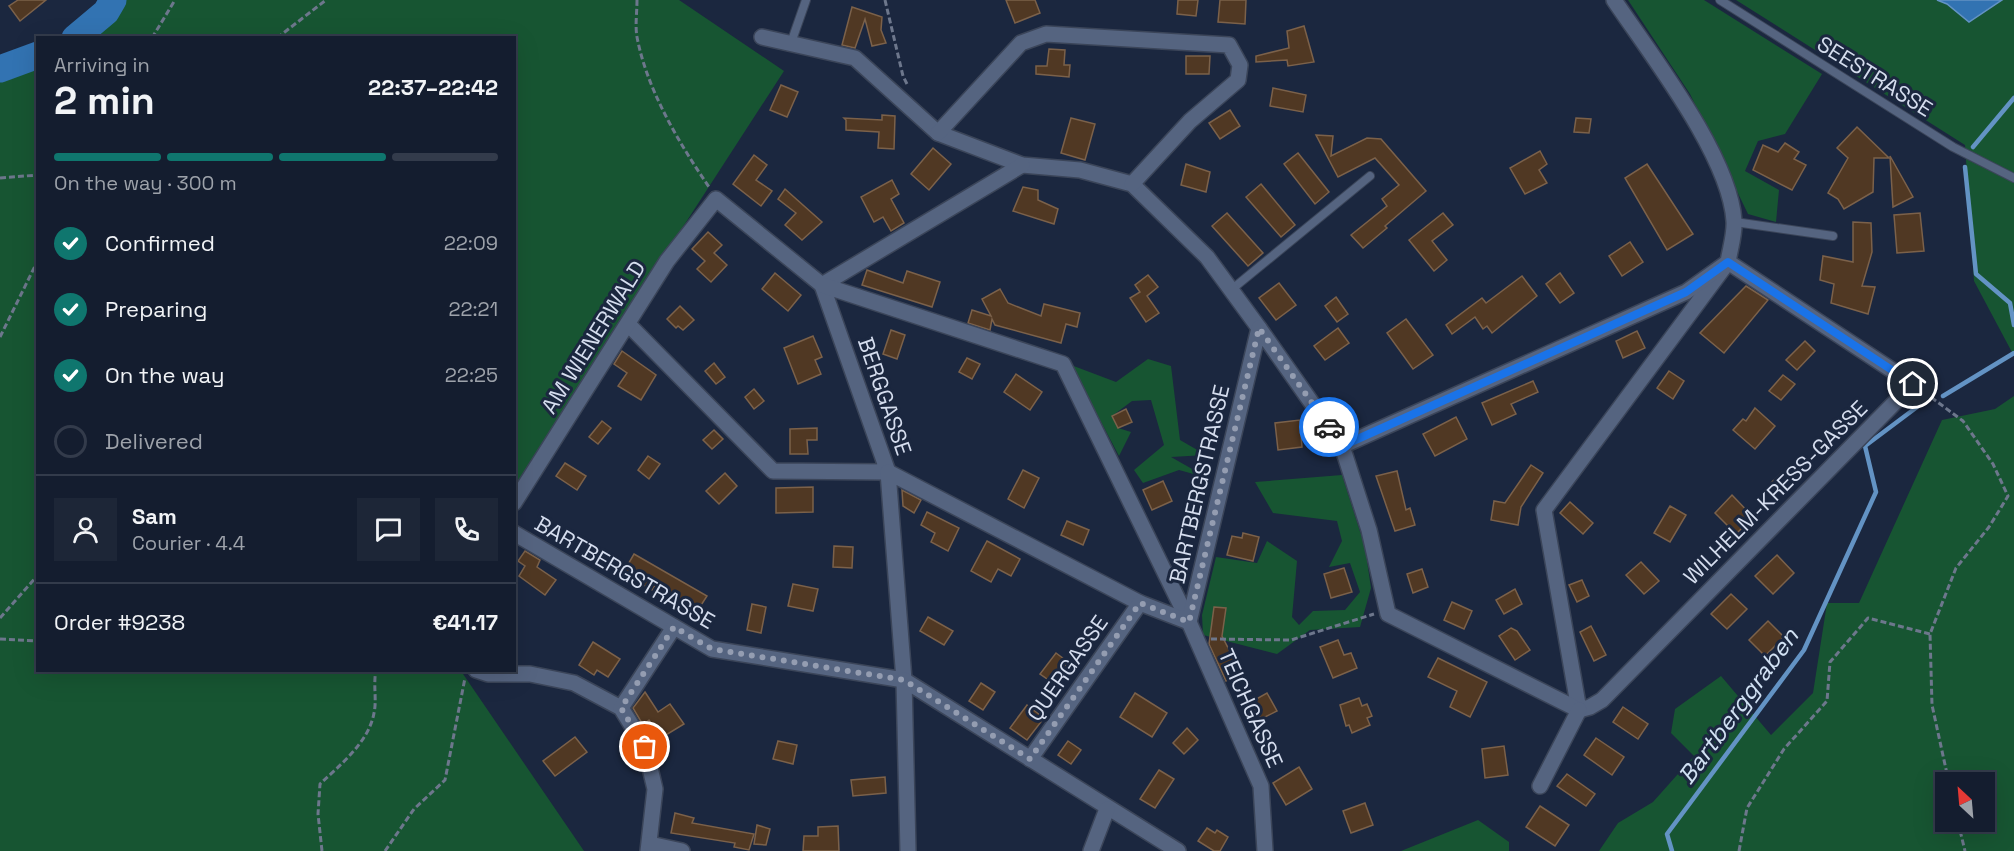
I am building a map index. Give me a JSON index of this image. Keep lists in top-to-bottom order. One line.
{"streets":{"street":["AM WIENERWALD","BERGGASSE","BARTBERGSTRASSE","WILHELM-KRESS-GASSE","QUERGASSE","TEICHGASSE"],"lane":["SEESTRASSE"]},"crossings":[["AM WIENERWALD","BERGGASSE"],["BERGGASSE","BARTBERGSTRASSE"],["BERGGASSE","TEICHGASSE"],["BARTBERGSTRASSE","QUERGASSE"],["BARTBERGSTRASSE","TEICHGASSE"]],"water":["Bartberggraben"],"north":"top left","page":{"heading":["2 min","Arriving in","22:37–22:42"],"panel":["Sam","Courier · 4.4","Order #9238","€41.17"],"bar":"On the way · 300 m","list":[["Confirmed","22:09"],["Preparing","22:21"],["On the way","22:25"],"Delivered"]}}
